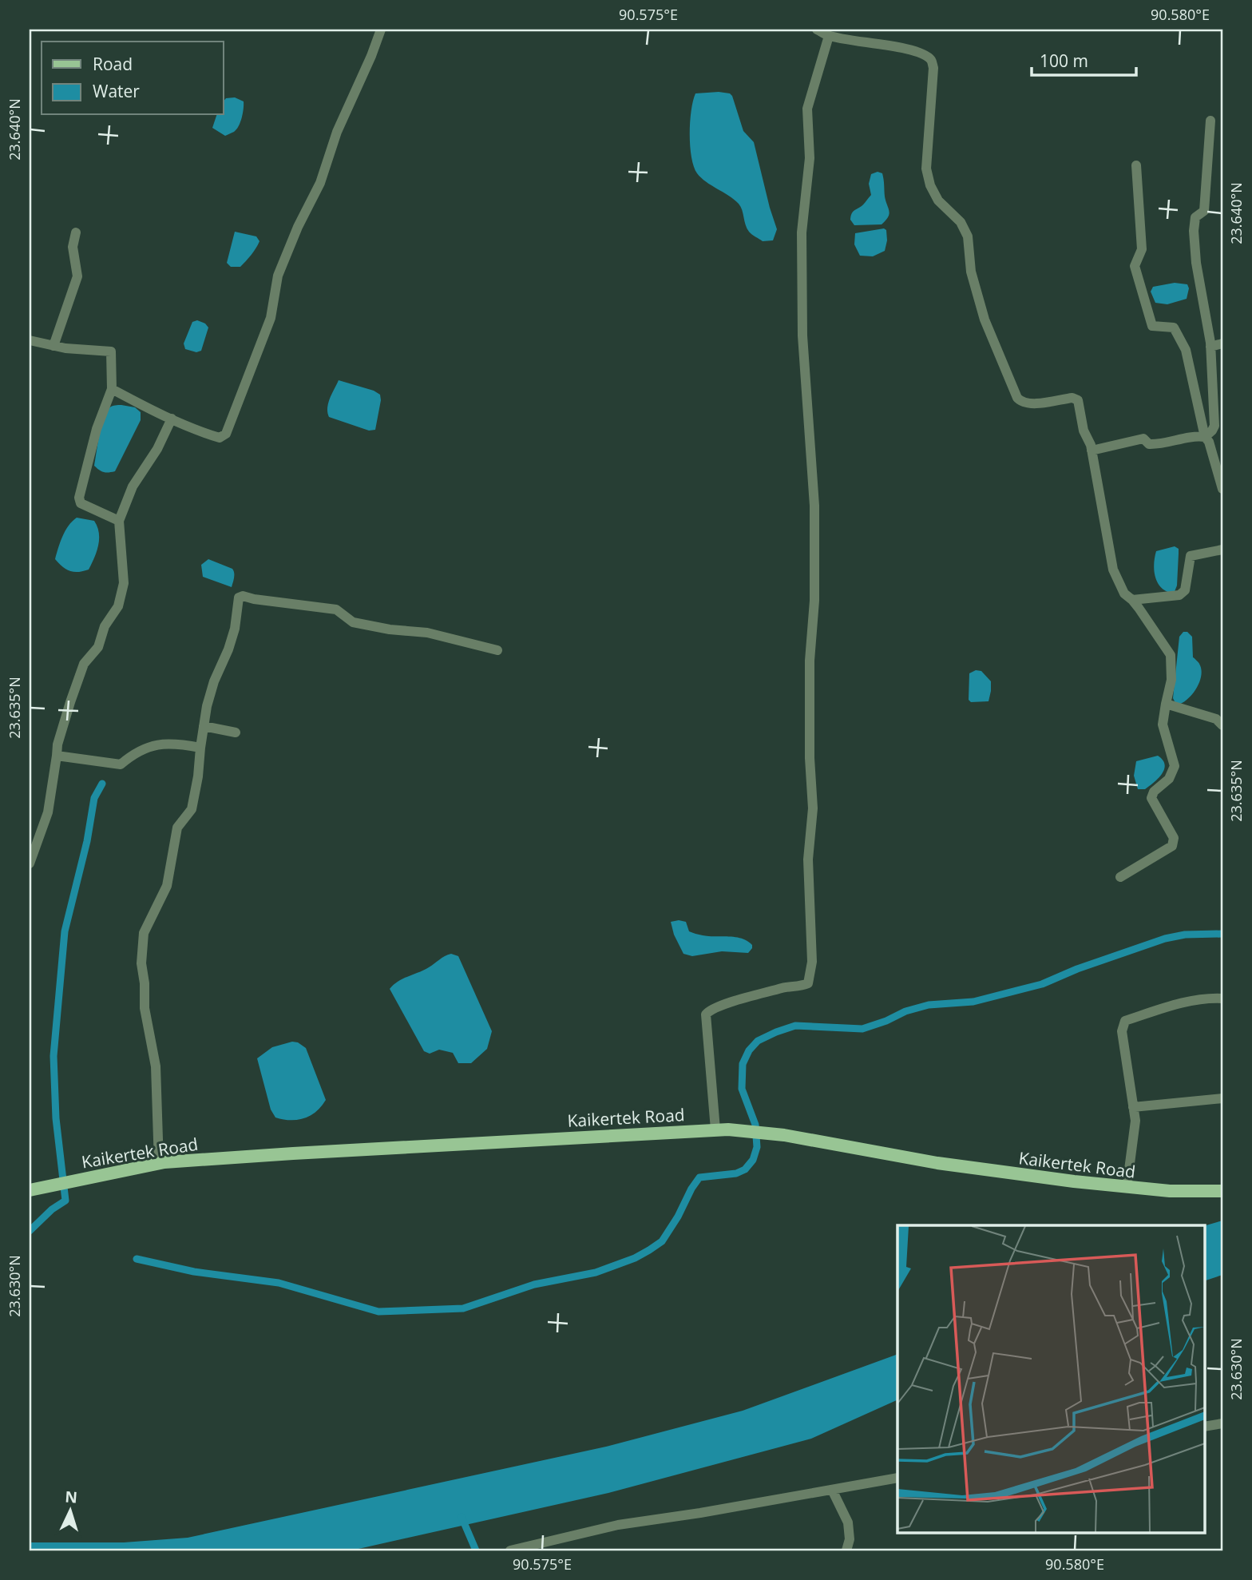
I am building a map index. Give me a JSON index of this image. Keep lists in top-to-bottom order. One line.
{"streets":{"main road":["Kaikertek Road"]},"legend":["Road","Water"],"scale_bar":"100 m","north":"top","coordinates":["90.575°E","90.580°E","23.640°N","23.635°N","23.630°N"]}
